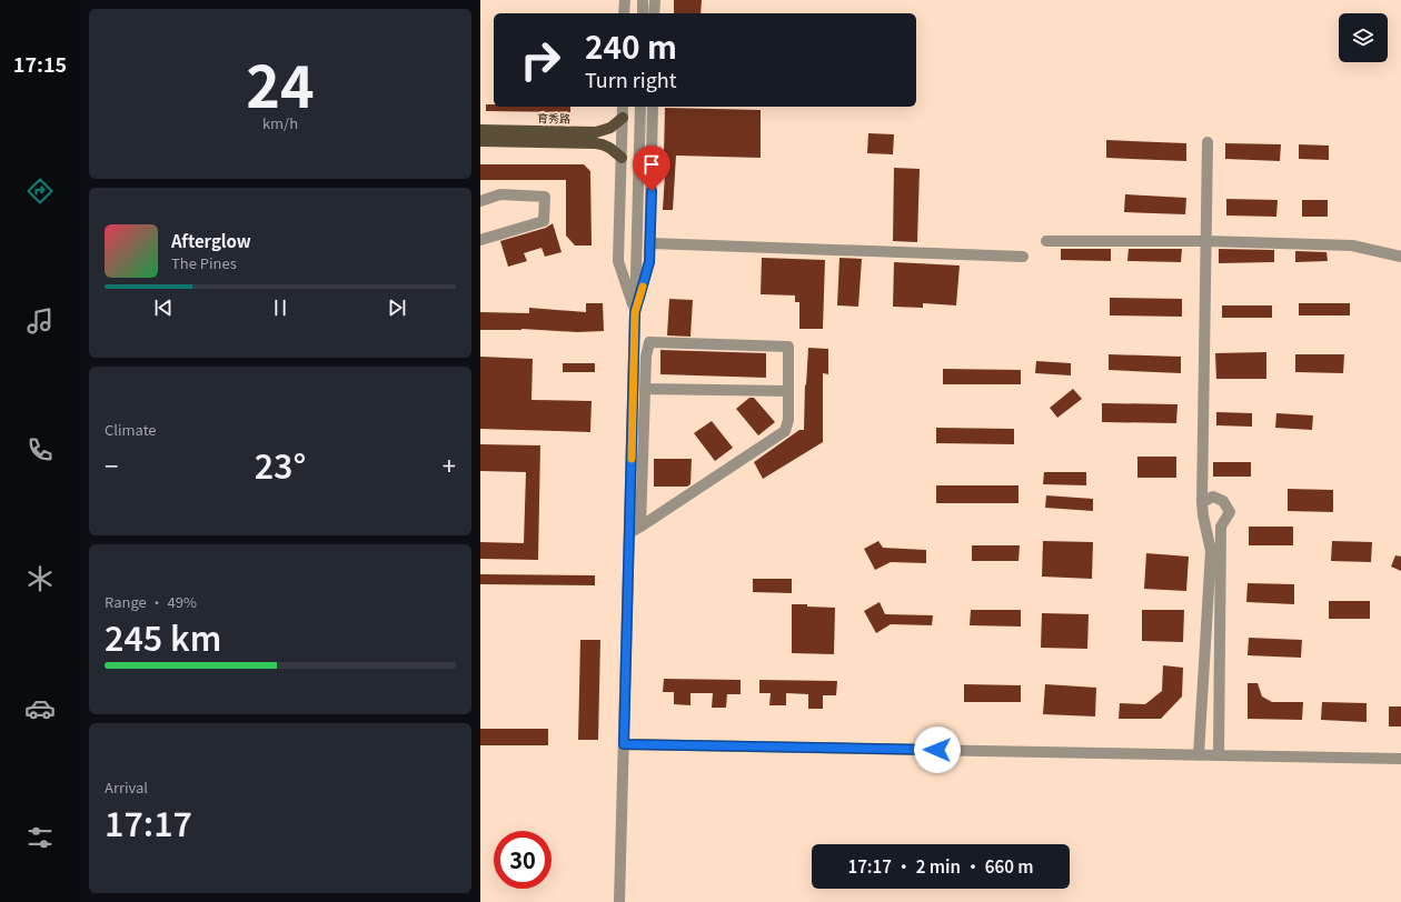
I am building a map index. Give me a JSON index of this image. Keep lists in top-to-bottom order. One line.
{"streets":{"main road":["育秀路"]},"page":{"tabs":"17:15","tile":[["24","km/h"],"Climate",["Range · 49%","245 km"],["Arrival","17:17"]],"turn":["240 m","Turn right"],"song":["Afterglow","The Pines"],"heat":["−","23°","+"],"limit":"30","trip":"17:17 · 2 min · 660 m"}}
